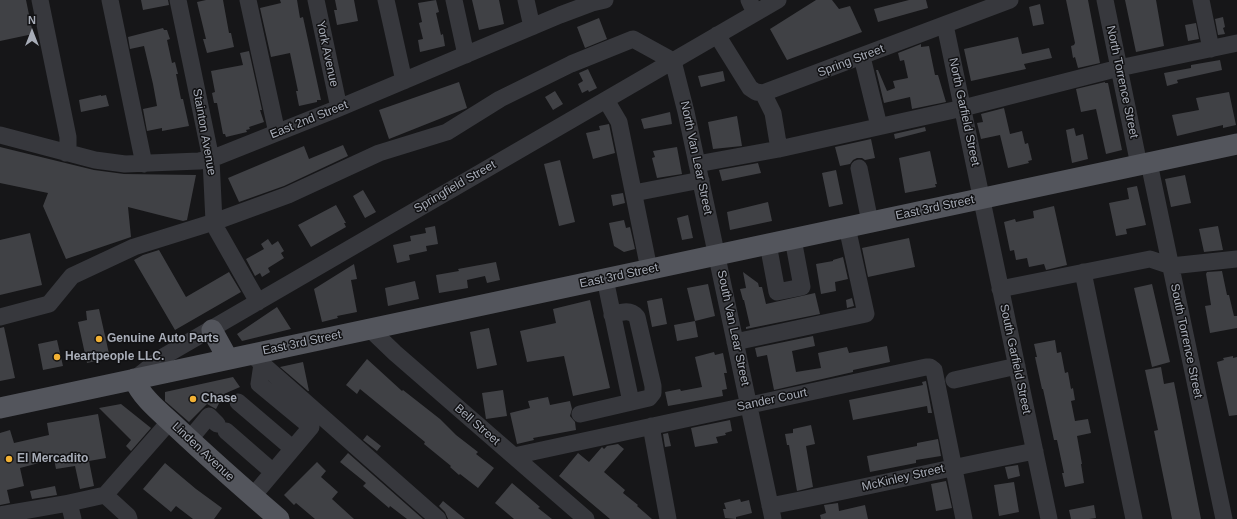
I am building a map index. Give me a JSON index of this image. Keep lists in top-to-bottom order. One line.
{"streets":{"main road":["East 3rd Street","Linden Avenue"],"street":["York Avenue","Spring Street","North Torrence Street","North Garfield Street","East 2nd Street","Stainton Avenue","North Van Lear Street","Springfield Street","South Van Lear Street","South Torrence Street","South Garfield Street","Sander Court","Bell Street","McKinley Street"]},"crossings":[["York Avenue","East 2nd Street"],["Spring Street","North Garfield Street"],["North Torrence Street","East 3rd Street"],["North Torrence Street","South Torrence Street"],["North Garfield Street","East 3rd Street"],["North Garfield Street","South Garfield Street"],["East 2nd Street","Stainton Avenue"],["Stainton Avenue","Springfield Street"],["North Van Lear Street","Springfield Street"],["North Van Lear Street","East 3rd Street"],["North Van Lear Street","South Van Lear Street"],["Springfield Street","East 3rd Street"],["Springfield Street","Linden Avenue"],["East 3rd Street","South Van Lear Street"],["East 3rd Street","South Torrence Street"],["East 3rd Street","South Garfield Street"],["East 3rd Street","Bell Street"],["East 3rd Street","Linden Avenue"],["South Van Lear Street","Sander Court"],["South Van Lear Street","McKinley Street"],["South Garfield Street","McKinley Street"],["Sander Court","Bell Street"],["Sander Court","McKinley Street"]],"places":["Genuine Auto Parts","Heartpeople LLC.","Chase","El Mercadito"],"north":"top"}
